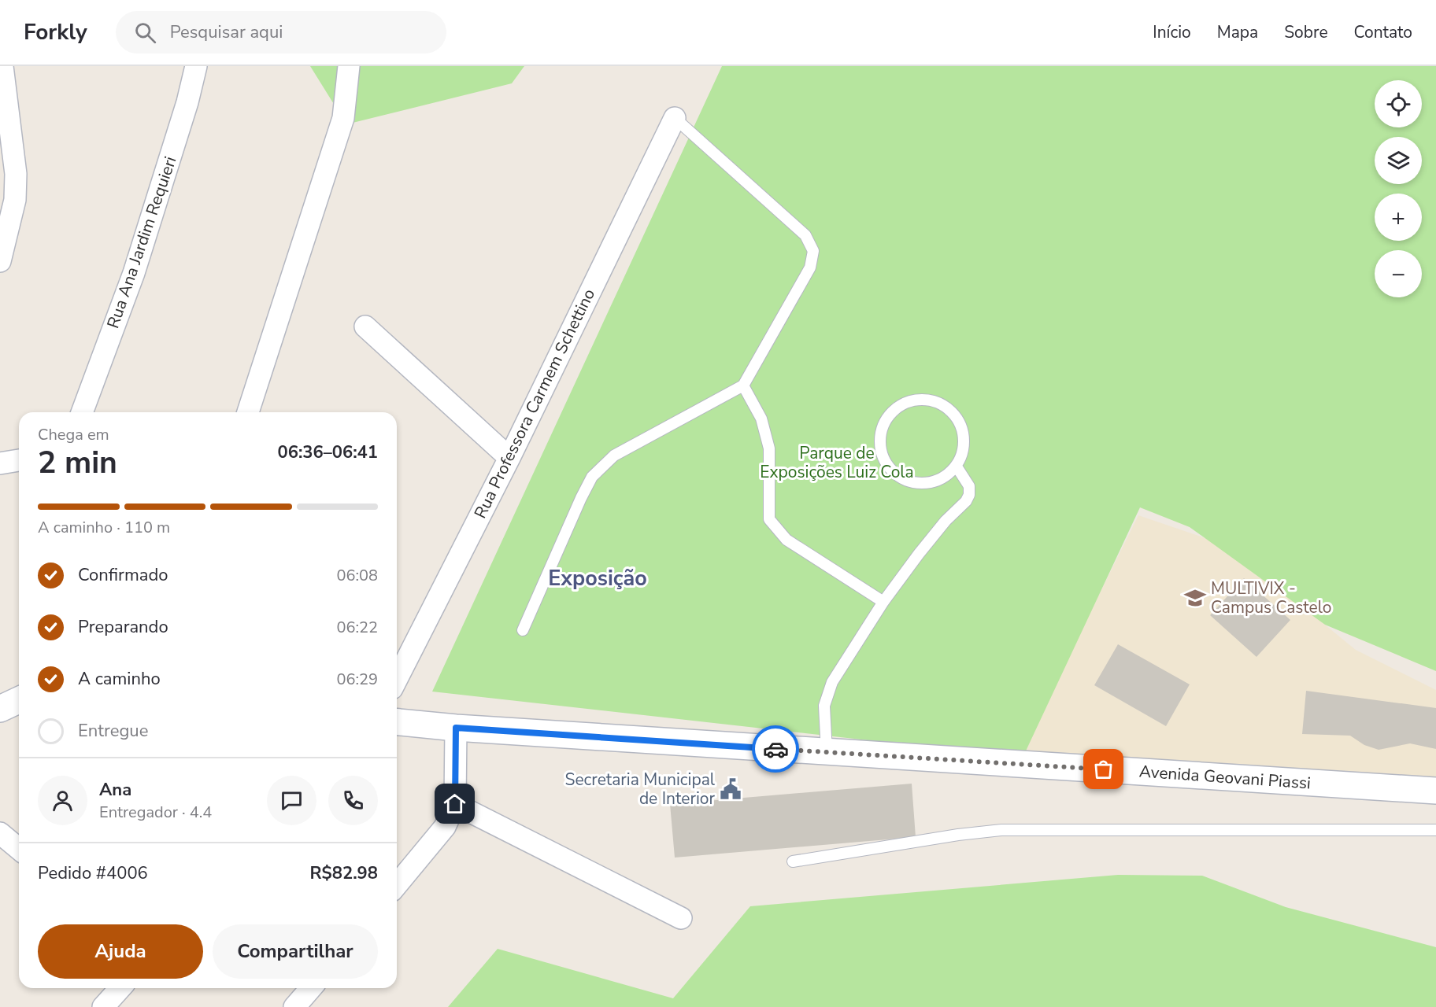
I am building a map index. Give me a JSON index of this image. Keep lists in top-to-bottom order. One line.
{"streets":{"main road":["Avenida Geovani Piassi"],"street":["Rua Ana Jardim Requieri","Rua Professora Carmem Schettino"]},"districts":["Exposição"],"parks":["Parque de Exposições Luiz Cola"],"places":{"school or university":["MULTIVIX - Campus Castelo"],"public building":["Secretaria Municipal de Interior"]},"page":{"header":"Forkly","search":"Pesquisar aqui","nav":["Início","Mapa","Sobre","Contato"],"map_buttons":["+","−"],"heading":["2 min","Chega em","06:36–06:41"],"panel":["Ana","Entregador · 4.4","Pedido #4006","R$82.98"],"bar":"A caminho · 110 m","list":[["Confirmado","06:08"],["Preparando","06:22"],["A caminho","06:29"],"Entregue"],"buttons":["Ajuda","Compartilhar"]}}
